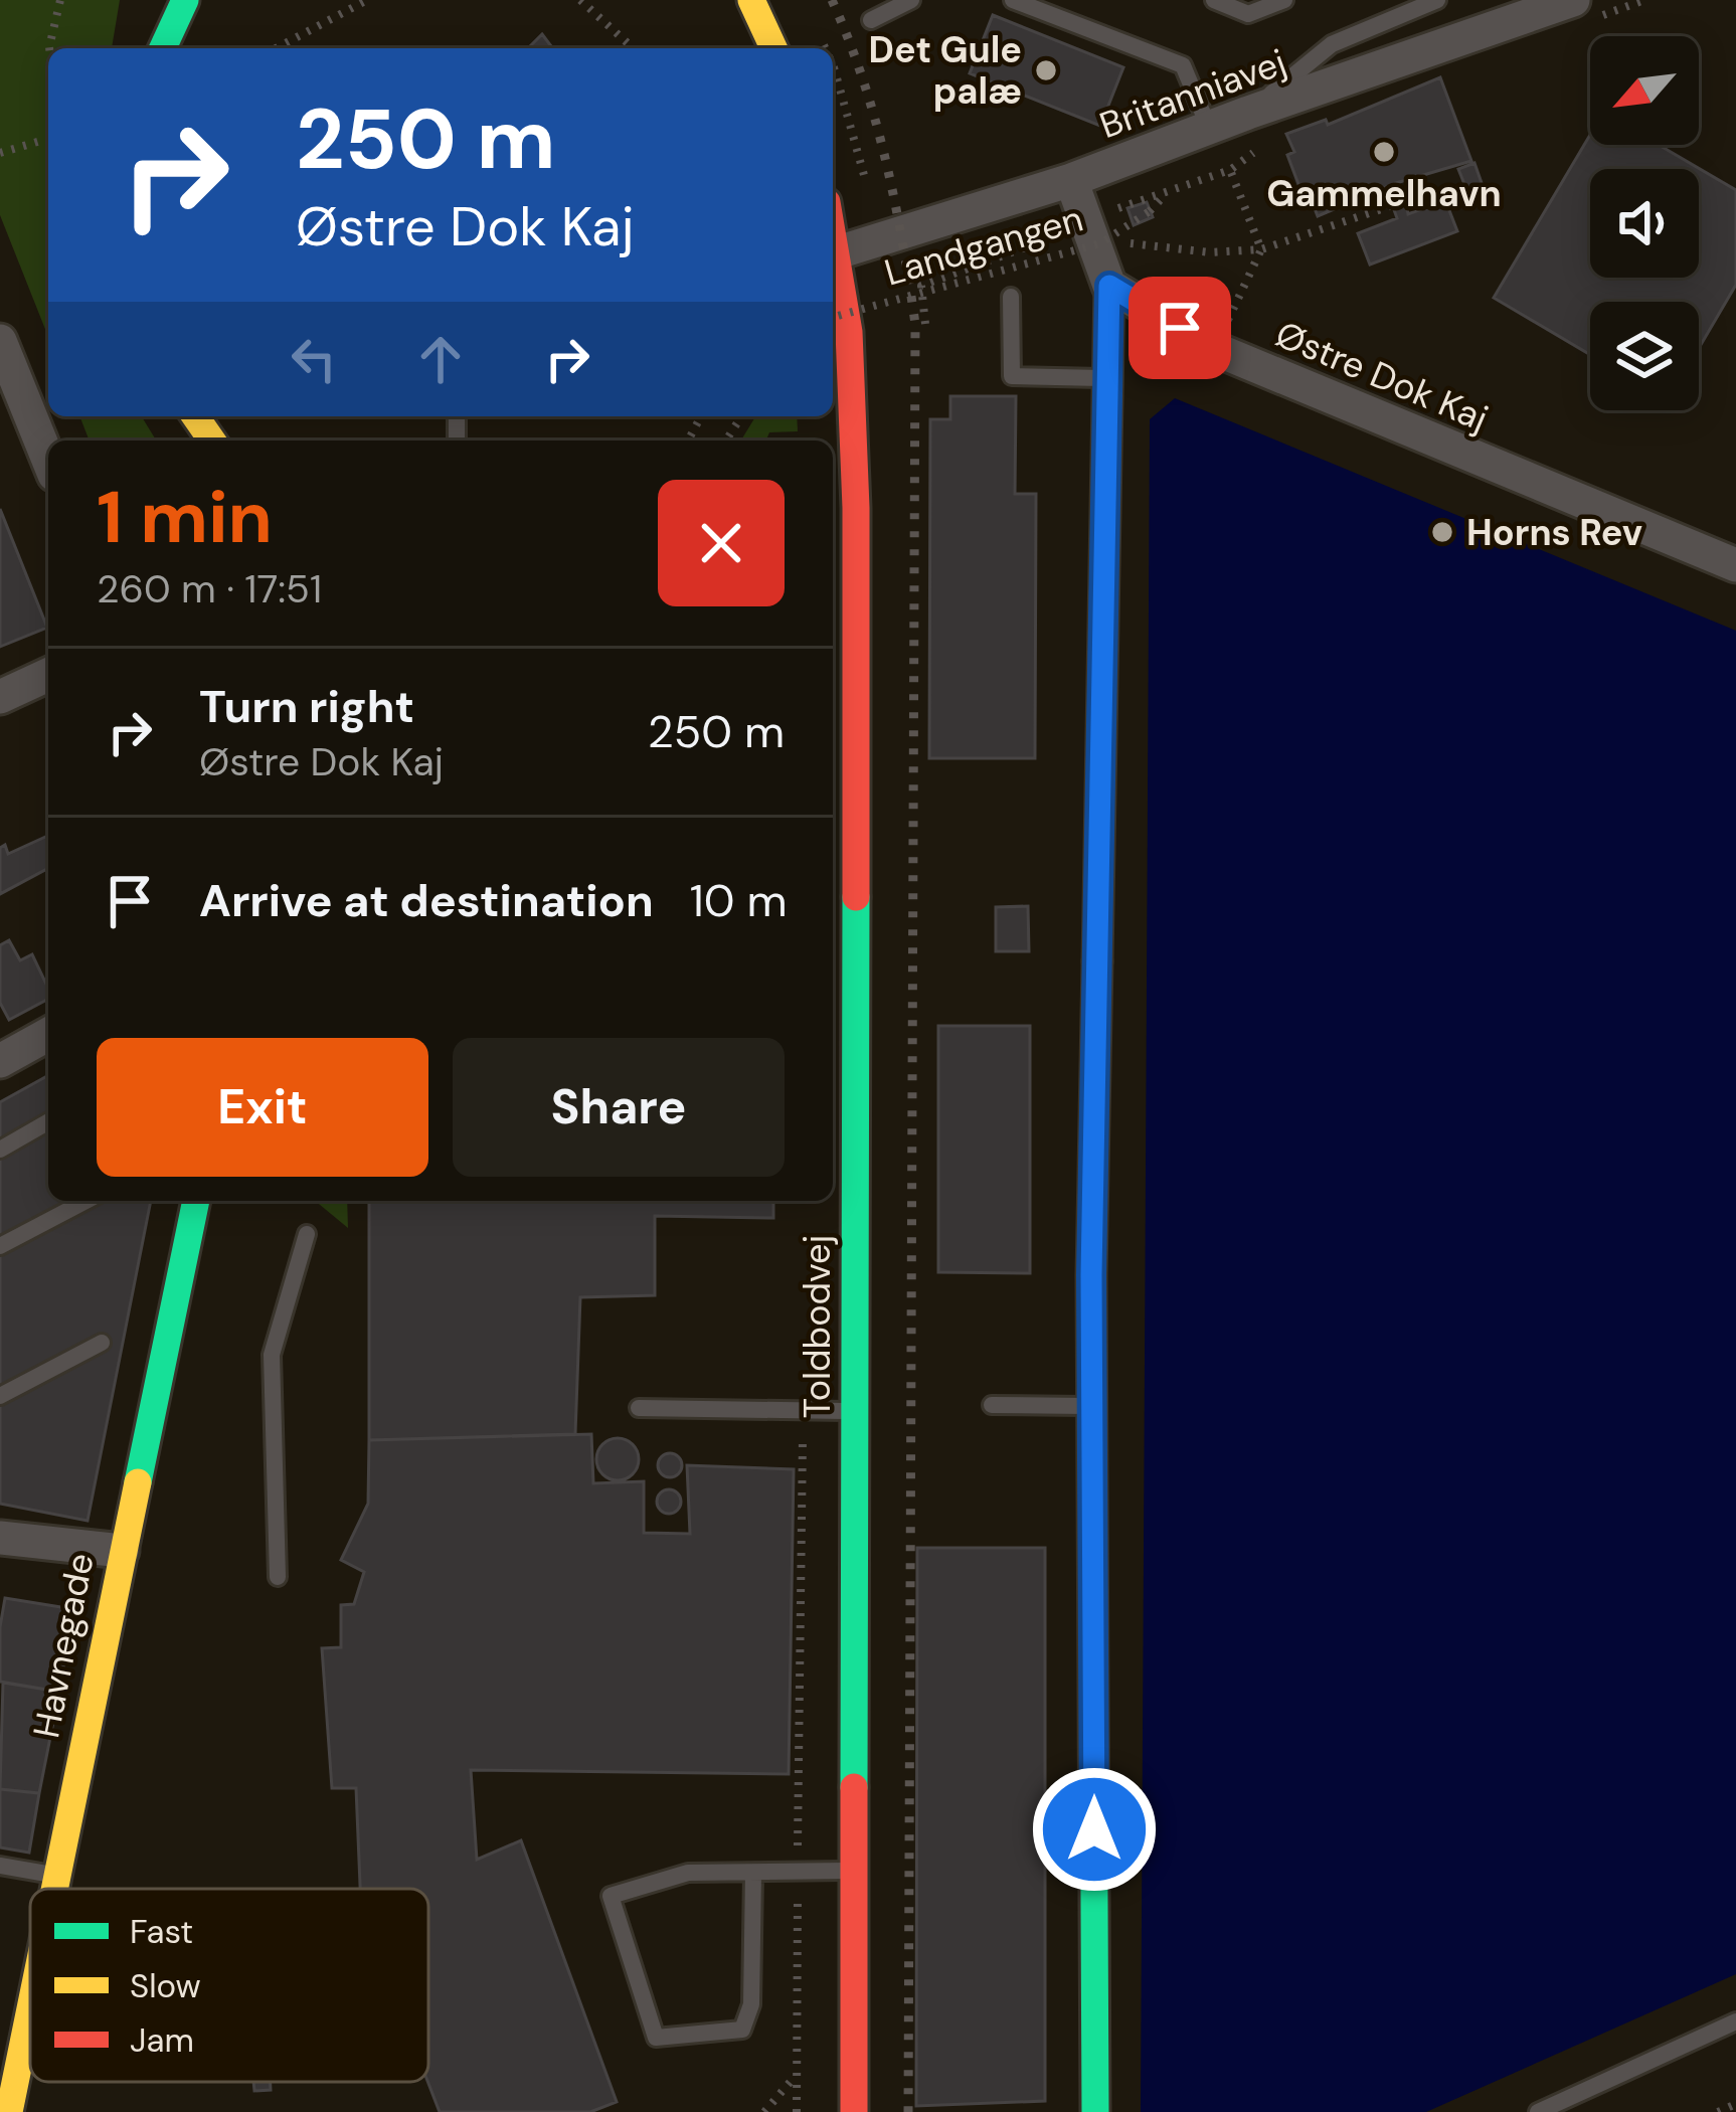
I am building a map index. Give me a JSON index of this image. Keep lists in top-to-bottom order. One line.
{"streets":{"street":["Britanniavej","Østre Dok Kaj","Toldbodvej","Havnegade"],"path":["Landgangen"]},"crossings":[["Britanniavej","Toldbodvej"]],"places":["Det Gule palæ","Gammelhavn","Horns Rev"],"legend":["Fast","Slow","Jam"],"north":"bottom left","page":{"turn":["250 m","Østre Dok Kaj"],"heading":["1 min","260 m · 17:51"],"list":[{"name":"Turn right","note":"Østre Dok Kaj","value":"250 m"},{"name":"Arrive at destination","value":"10 m"}],"buttons":["Exit","Share"]}}
